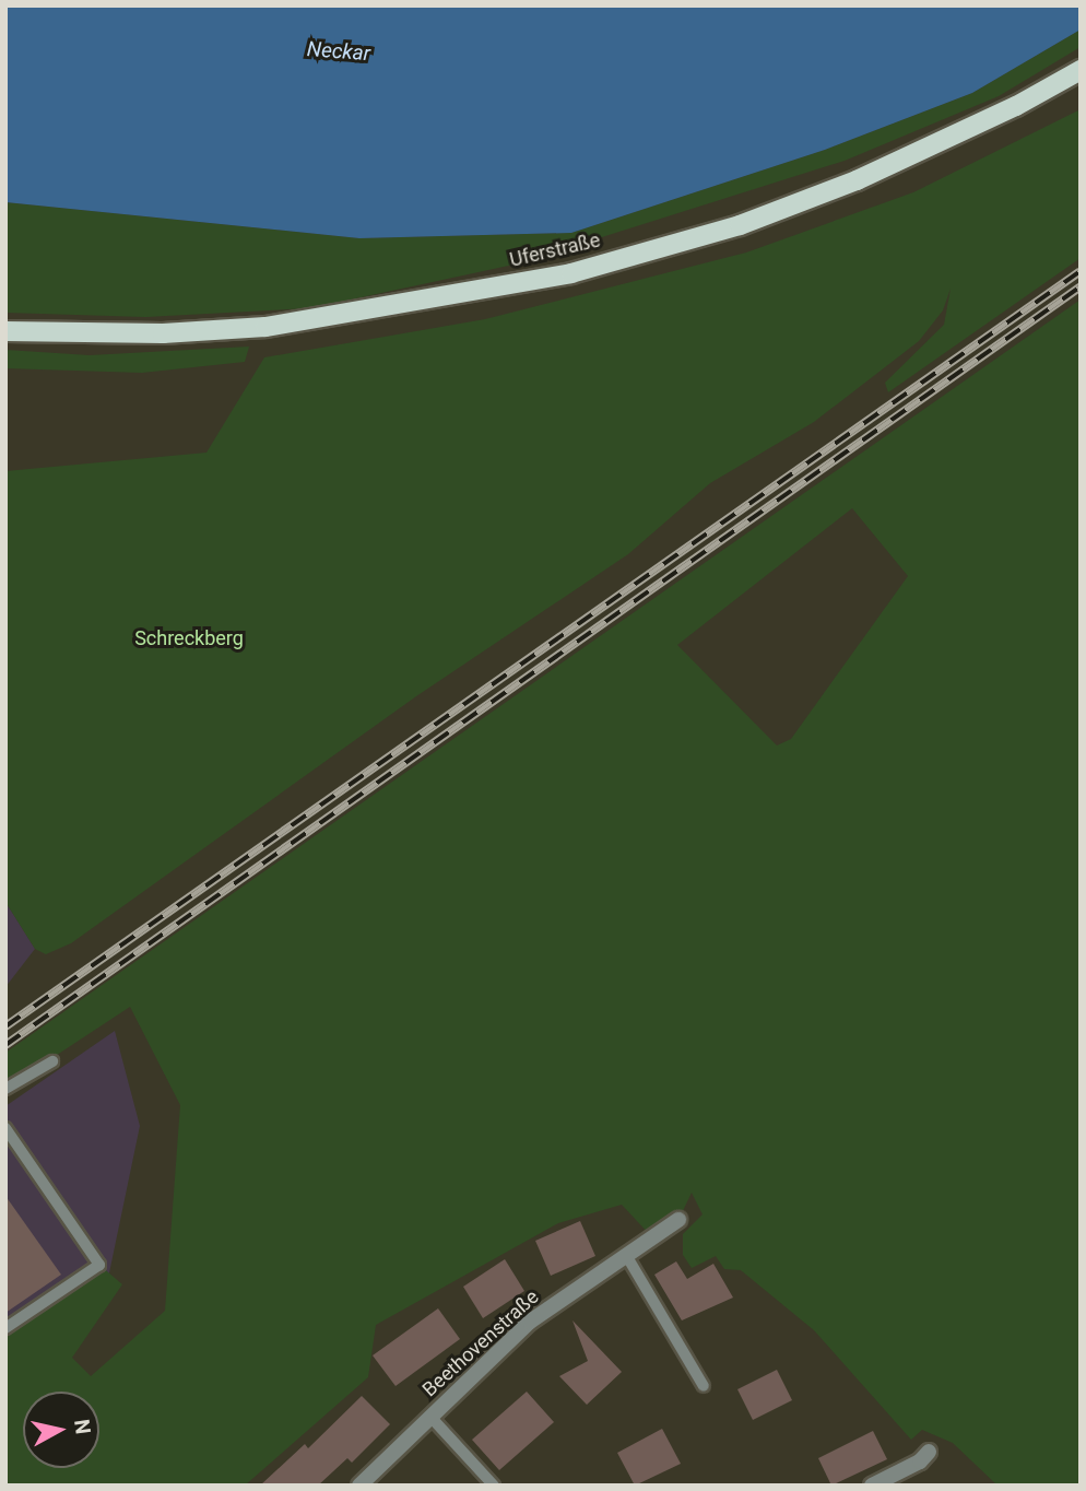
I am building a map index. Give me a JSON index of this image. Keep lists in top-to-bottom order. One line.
{"streets":{"main road":["Uferstraße"],"street":["Beethovenstraße"]},"water":["Neckar"],"parks":["Schreckberg"],"north":"right"}
